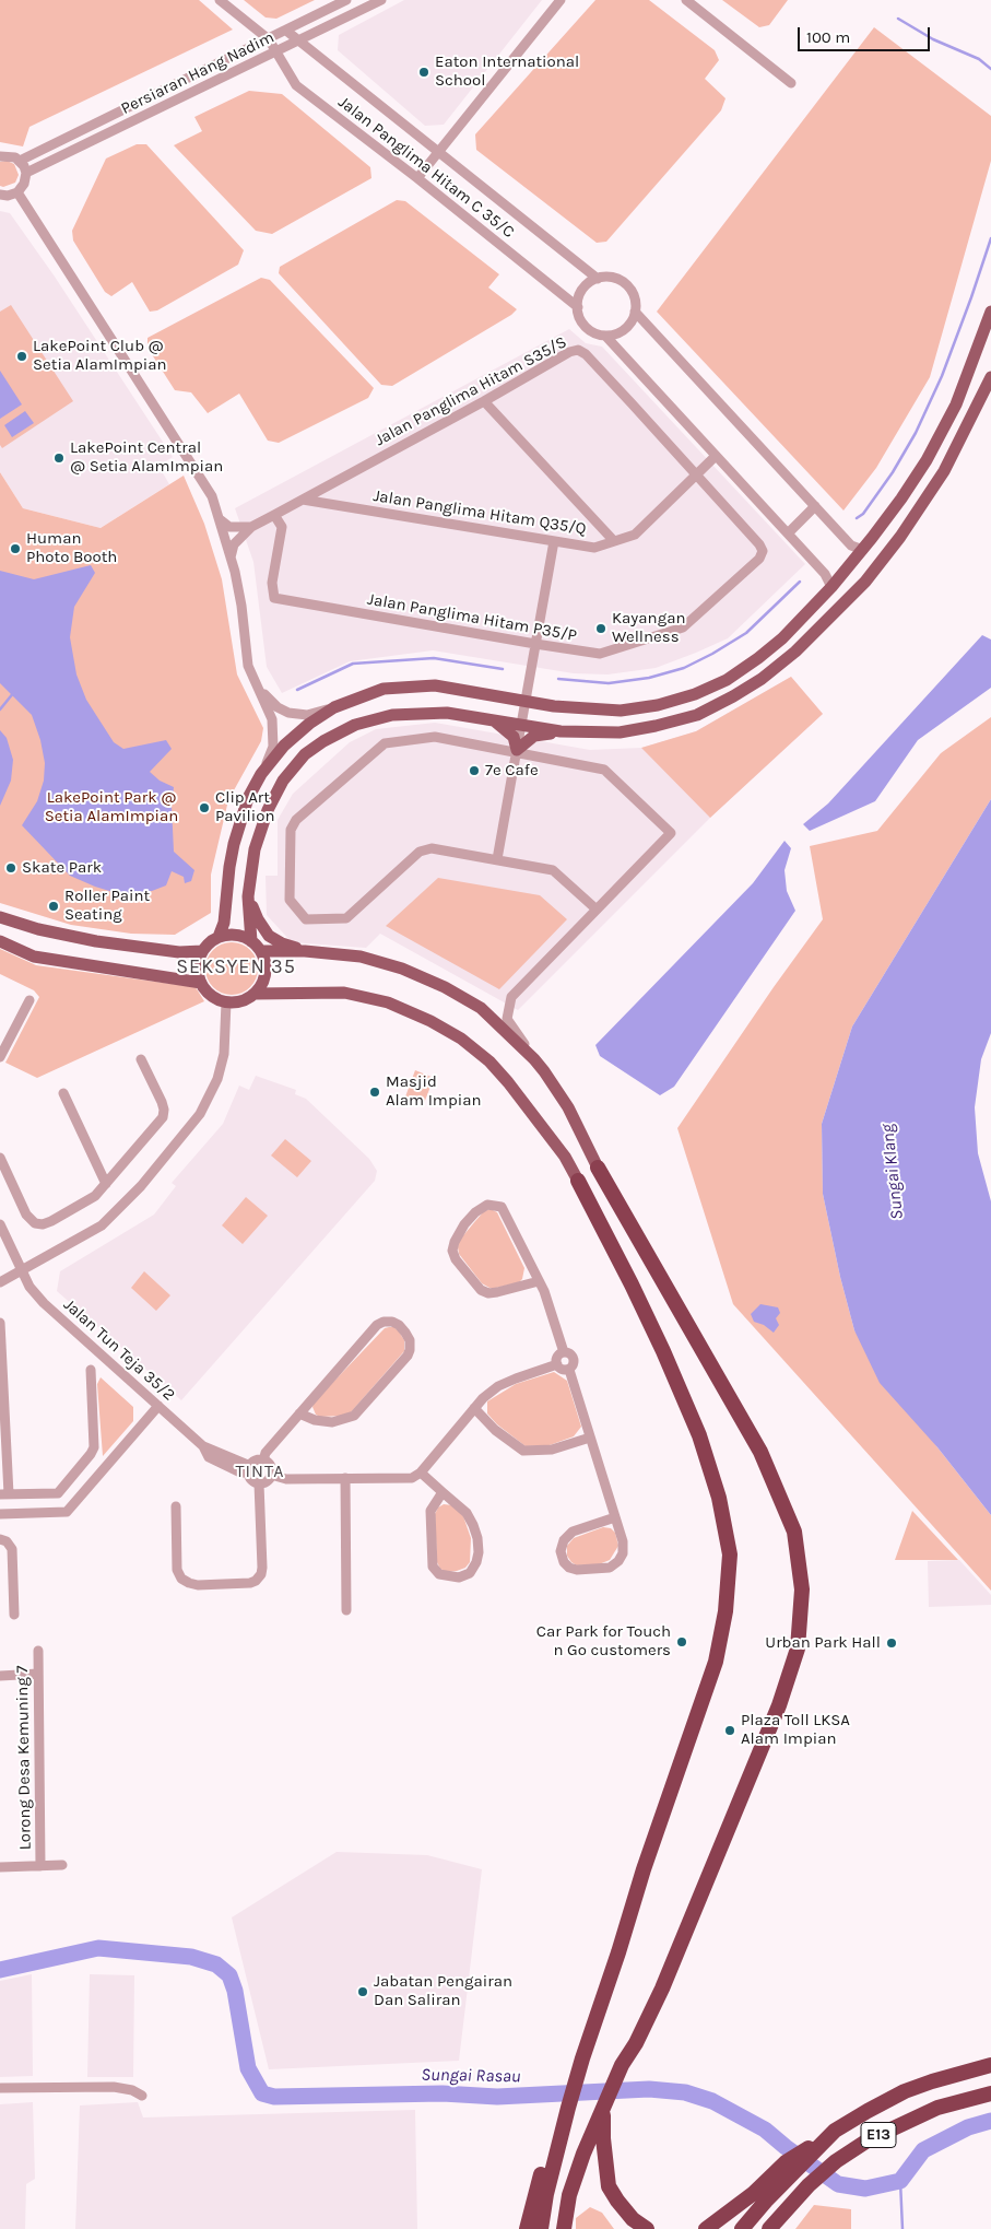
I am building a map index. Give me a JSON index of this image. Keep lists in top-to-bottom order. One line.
{"streets":{"highway":["E13"],"street":["Persiaran Hang Nadim","Jalan Panglima Hitam C 35/C","Jalan Panglima Hitam S35/S","Jalan Panglima Hitam Q35/Q","Jalan Panglima Hitam P35/P","Jalan Tun Teja 35/2","Lorong Desa Kemuning 7"]},"crossings":[["Persiaran Hang Nadim","Jalan Panglima Hitam C 35/C"],["Jalan Panglima Hitam S35/S","Jalan Panglima Hitam Q35/Q"],["Jalan Panglima Hitam S35/S","Jalan Panglima Hitam P35/P"]],"districts":["SEKSYEN 35","TINTA"],"water":["Sungai Klang","Sungai Rasau"],"parks":["LakePoint Park @ Setia AlamImpian"],"places":["Eaton International School","LakePoint Club @ Setia AlamImpian","LakePoint Central @ Setia AlamImpian","Human Photo Booth","Kayangan Wellness","7e Cafe","Clip Art Pavilion","Skate Park","Roller Paint Seating","Masjid Alam Impian","Car Park for Touch n Go customers","Urban Park Hall","Plaza Toll LKSA Alam Impian","Jabatan Pengairan Dan Saliran"],"scale_bar":"100 m"}
